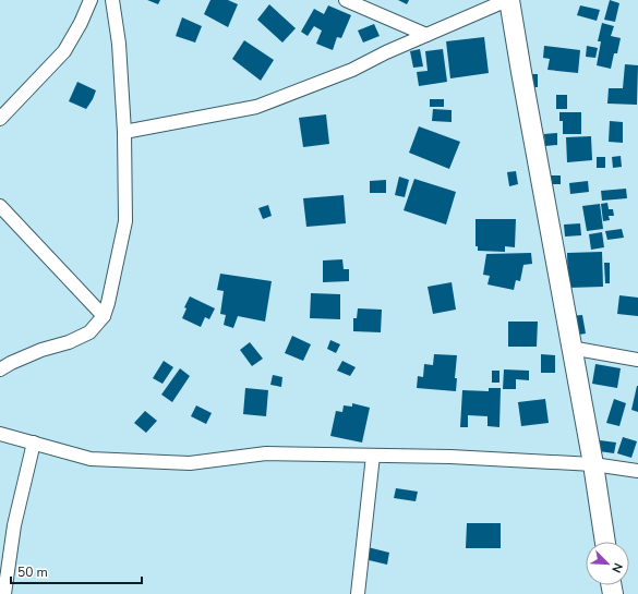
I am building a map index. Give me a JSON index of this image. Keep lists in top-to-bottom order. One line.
{"scale_bar":"50 m","north":"bottom right"}
